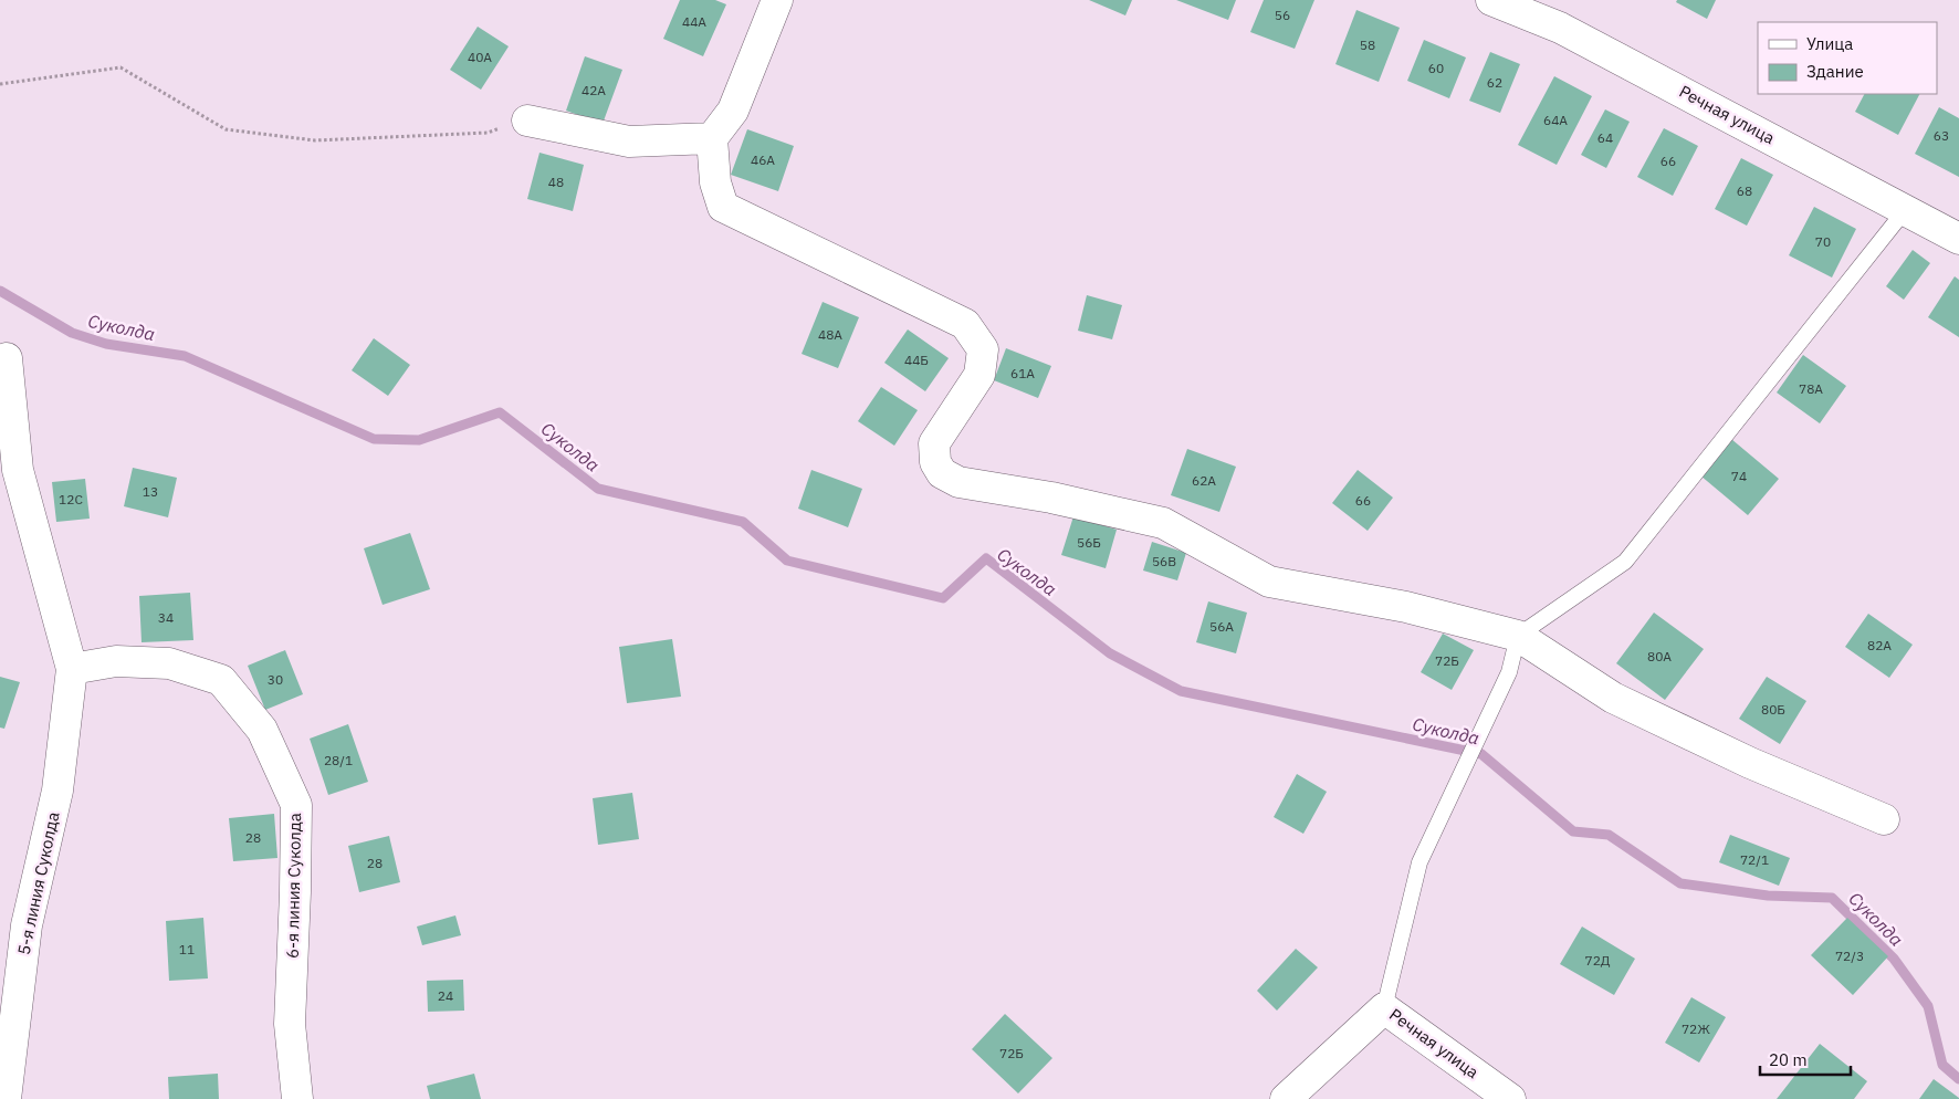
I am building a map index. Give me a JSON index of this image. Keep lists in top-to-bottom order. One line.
{"streets":{"street":["Речная улица","5-я линия Суколда","6-я линия Суколда"]},"crossings":[["5-я линия Суколда","6-я линия Суколда"]],"water":["Суколда"],"house_numbers":["56","44А","58","40А","60","62","42А","64А","63","64","46А","66","48","68","70","48А","44Б","61А","78А","74","62А","13","12С","66","56Б","56В","34","56А","82А","80А","72Б","30","80Б","28/1","28","72/1","28","11","72/3","72Д","24","72Ж","72Б"],"legend":["Улица","Здание"],"scale_bar":"20 m"}
